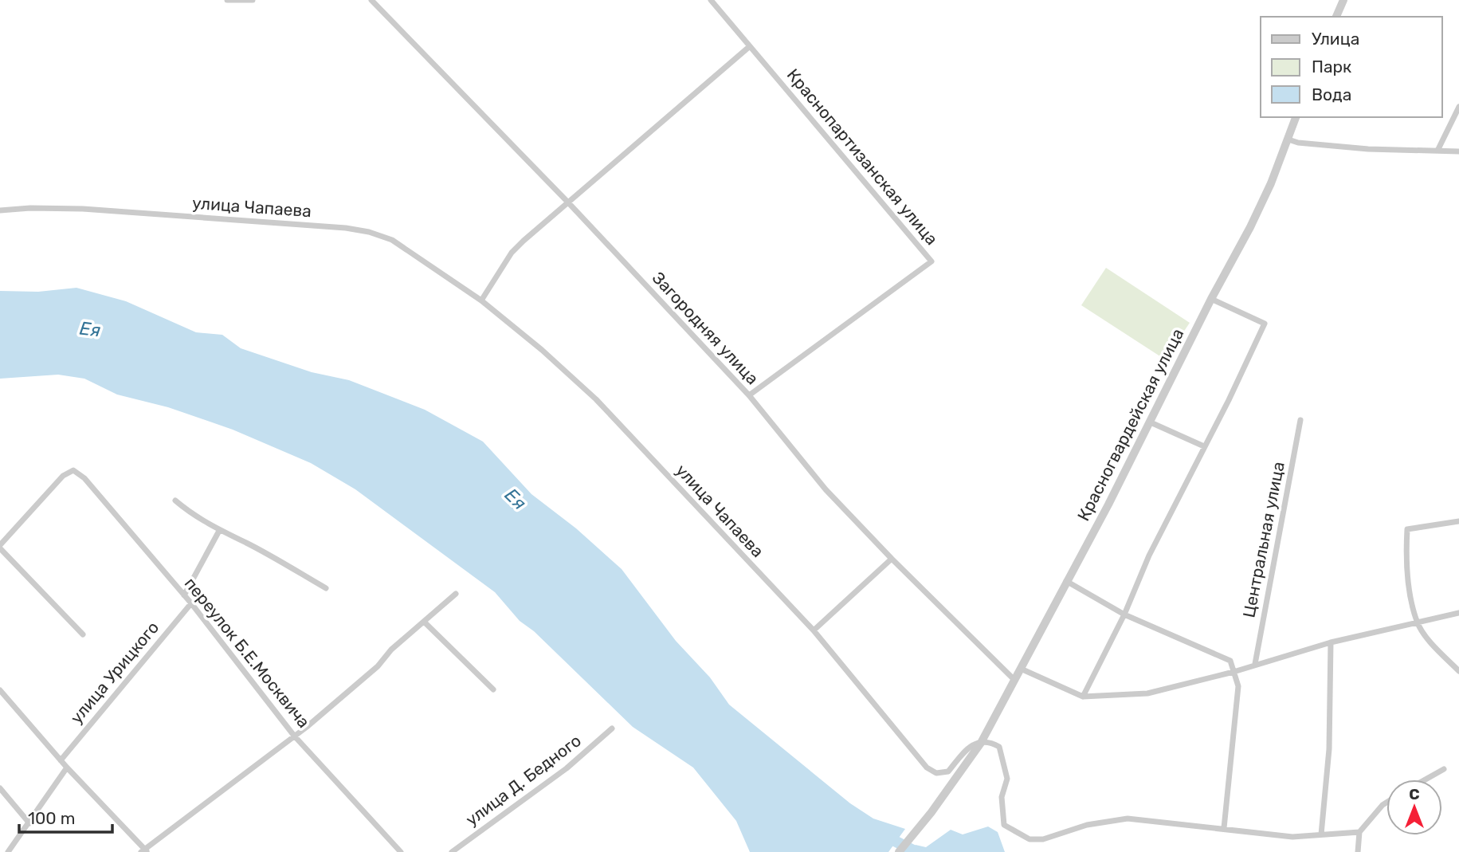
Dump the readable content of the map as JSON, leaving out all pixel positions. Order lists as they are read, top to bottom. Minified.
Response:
{"streets":{"street":["Краснопартизанская улица","улица Чапаева","Загородняя улица","Красногвардейская улица","Центральная улица","переулок Б.Е.Москвича","улица Урицкого","улица Д. Бедного"]},"crossings":[["Краснопартизанская улица","Загородняя улица"],["улица Чапаева","Красногвардейская улица"],["Загородняя улица","Красногвардейская улица"],["переулок Б.Е.Москвича","улица Урицкого"]],"water":["Ея"],"legend":["Улица","Парк","Вода"],"scale_bar":"100 m","north":"top"}
